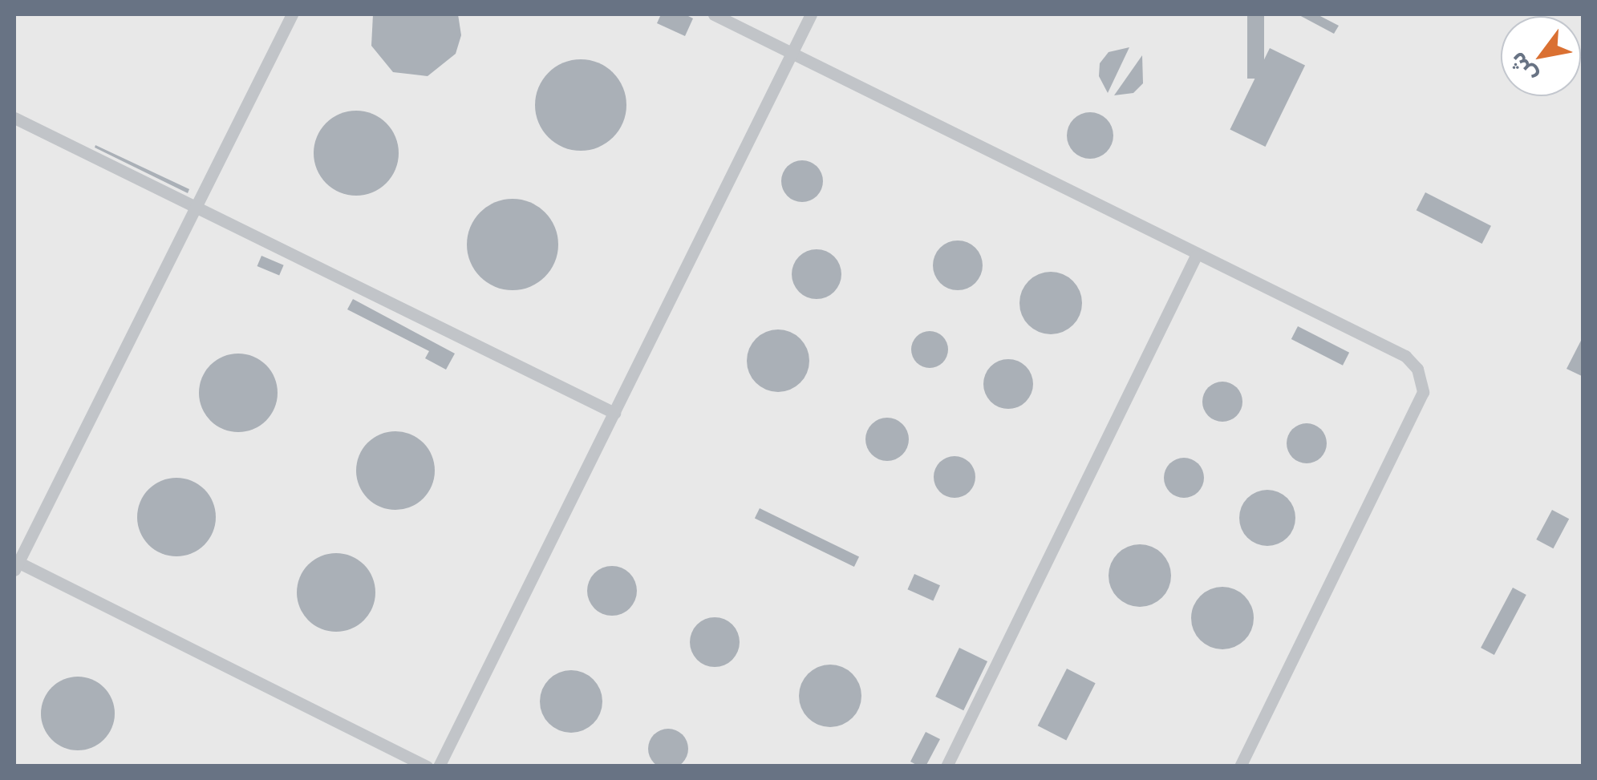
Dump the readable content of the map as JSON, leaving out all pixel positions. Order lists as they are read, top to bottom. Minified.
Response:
{"north":"bottom left"}
